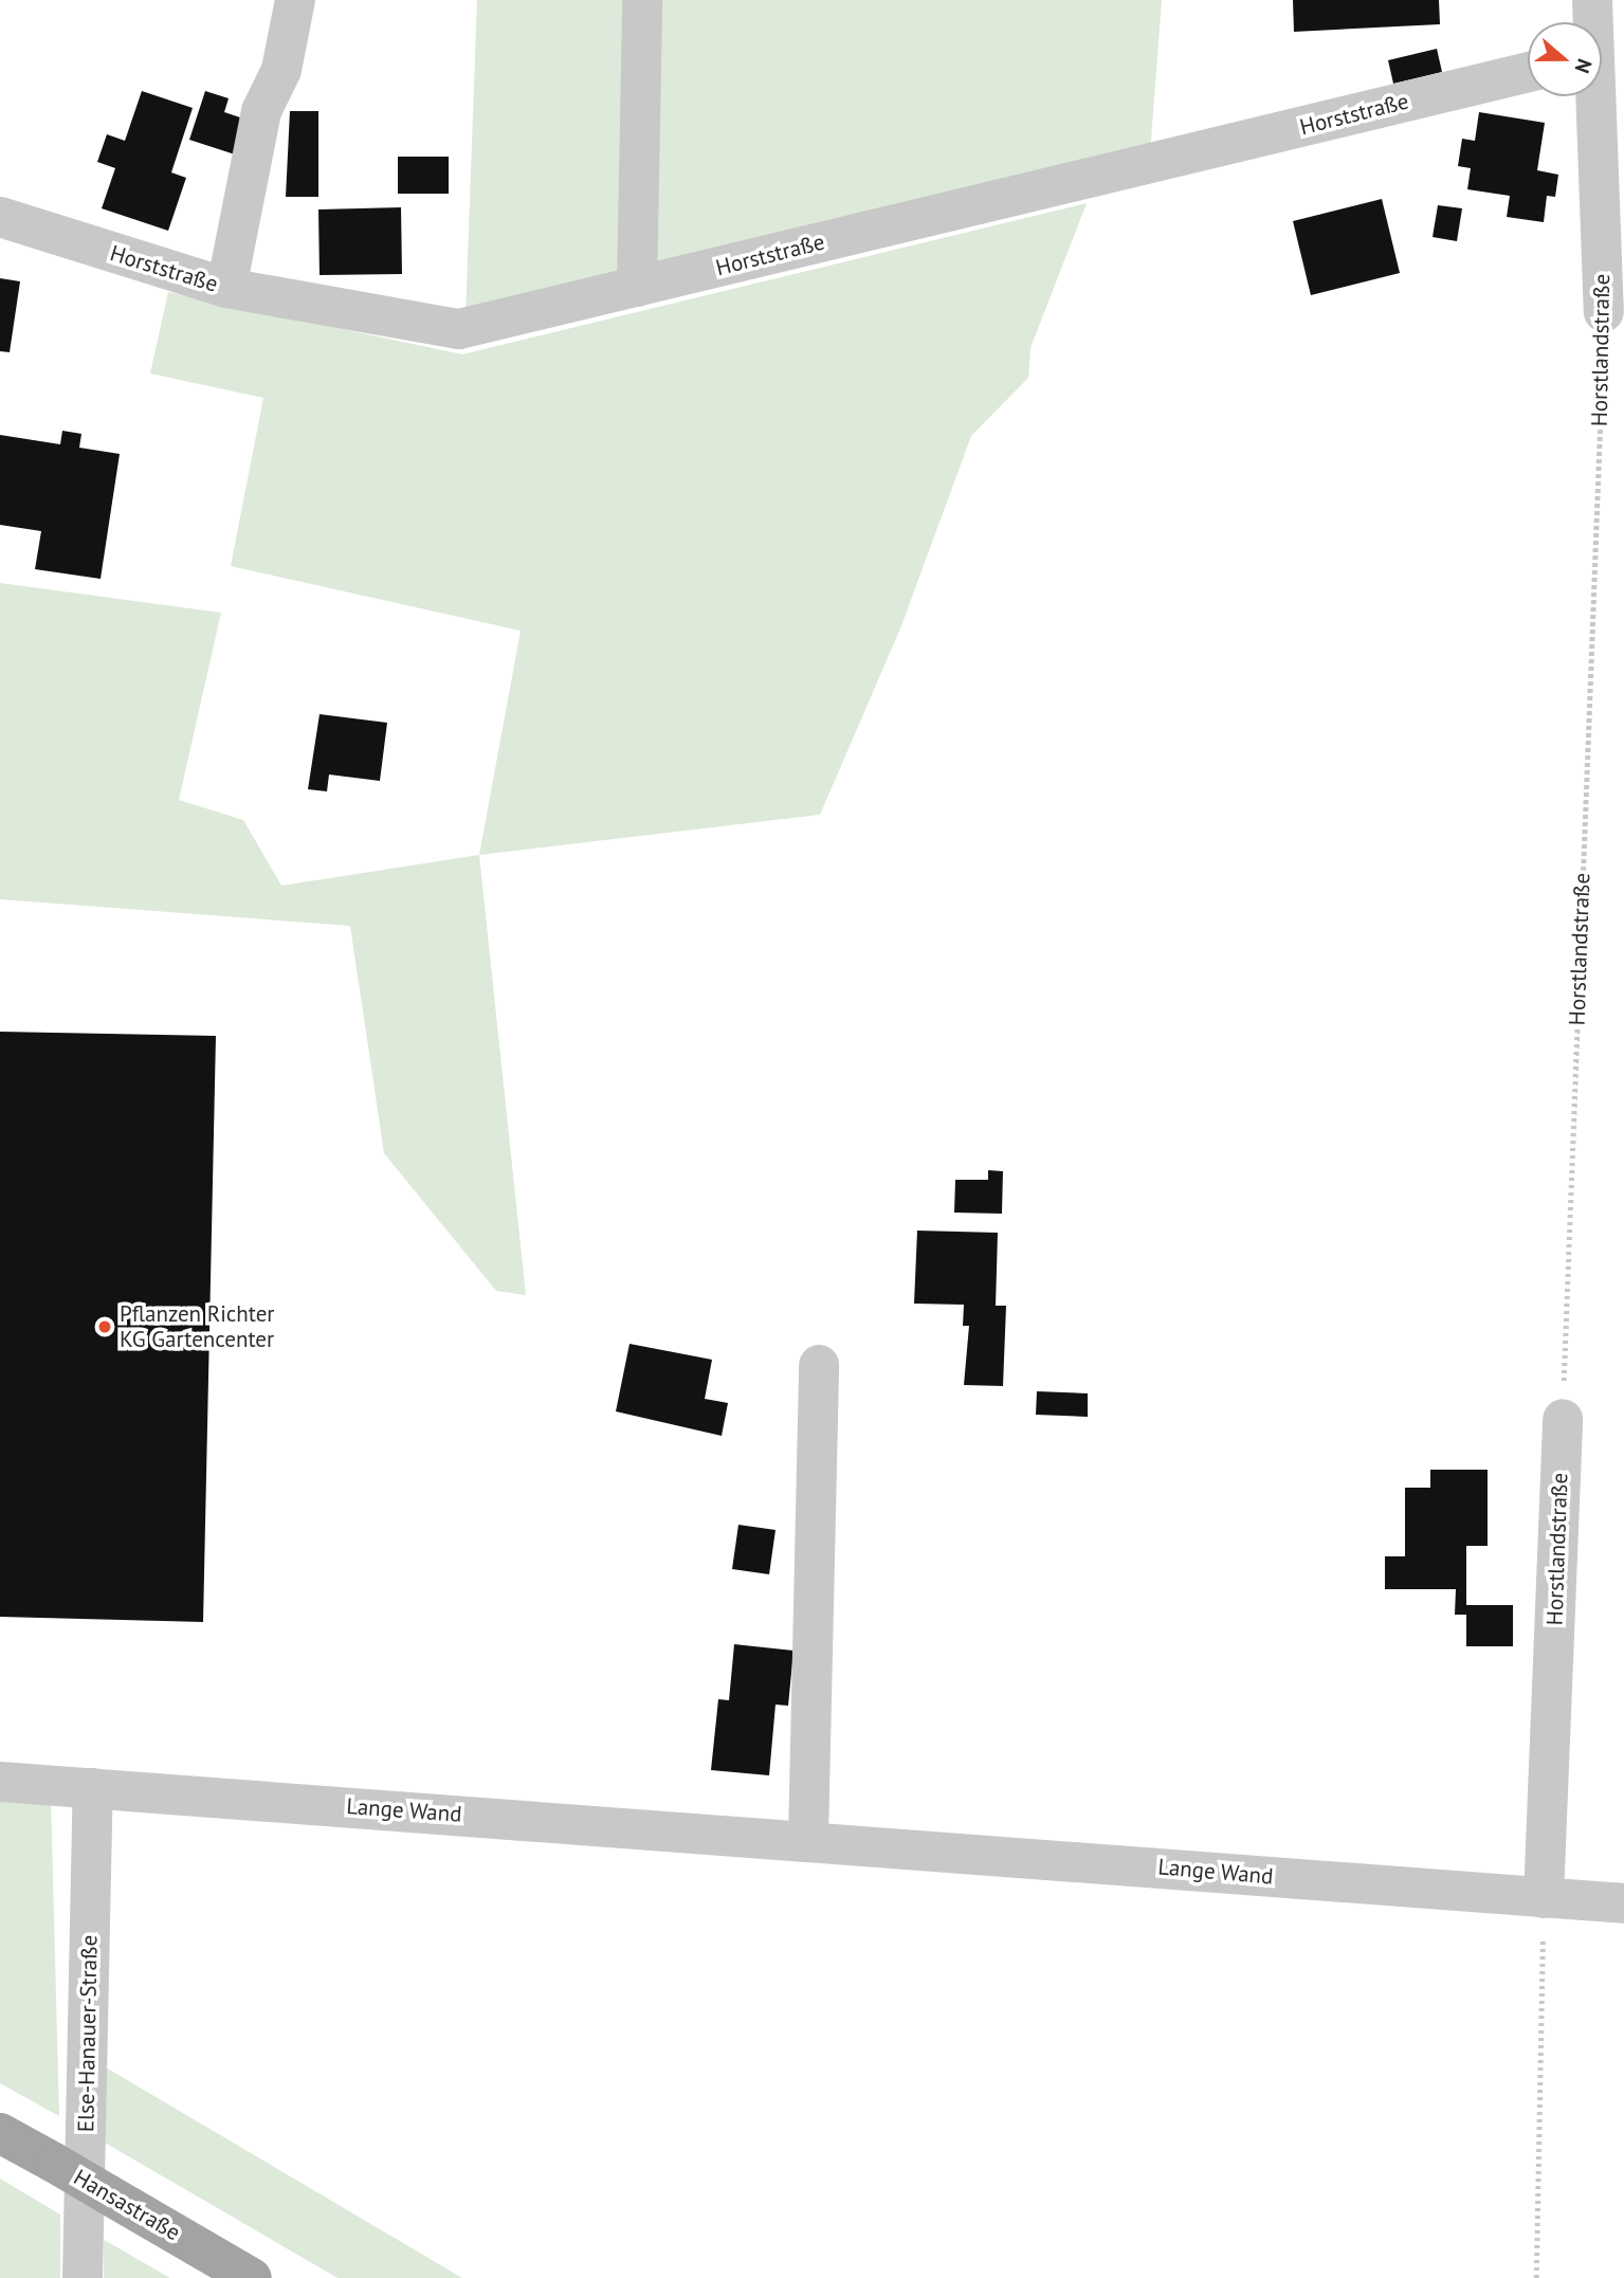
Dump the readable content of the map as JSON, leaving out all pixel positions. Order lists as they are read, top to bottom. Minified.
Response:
{"streets":{"main road":["Hansastraße"],"street":["Horststraße","Horstlandstraße","Lange Wand","Else-Hanauer-Straße"]},"crossings":[["Horstlandstraße","Lange Wand"],["Lange Wand","Else-Hanauer-Straße"]],"places":["Pflanzen Richter KG Gartencenter"],"north":"right"}
